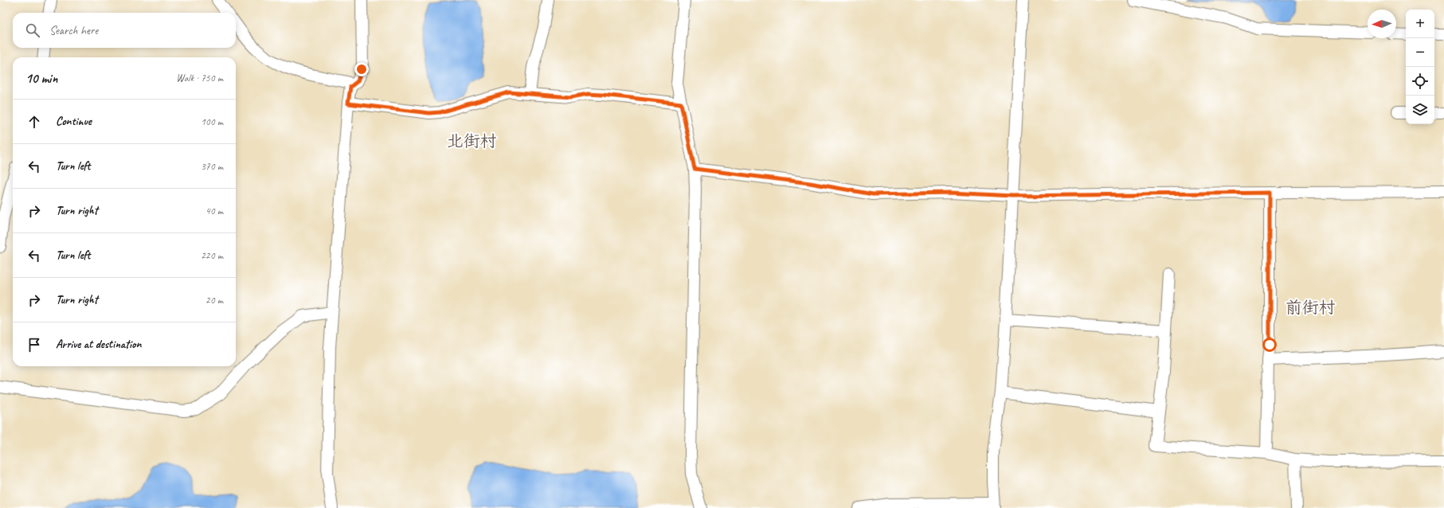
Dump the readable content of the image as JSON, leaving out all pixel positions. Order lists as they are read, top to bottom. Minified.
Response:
{"districts":["北街村","前街村"],"north":"left","page":{"map_buttons":["+","−"],"search":"Search here","heading":["10 min","Walk · 750 m"],"list":[["Continue","100 m"],["Turn left","370 m"],["Turn right","40 m"],["Turn left","220 m"],["Turn right","20 m"],"Arrive at destination"]}}
